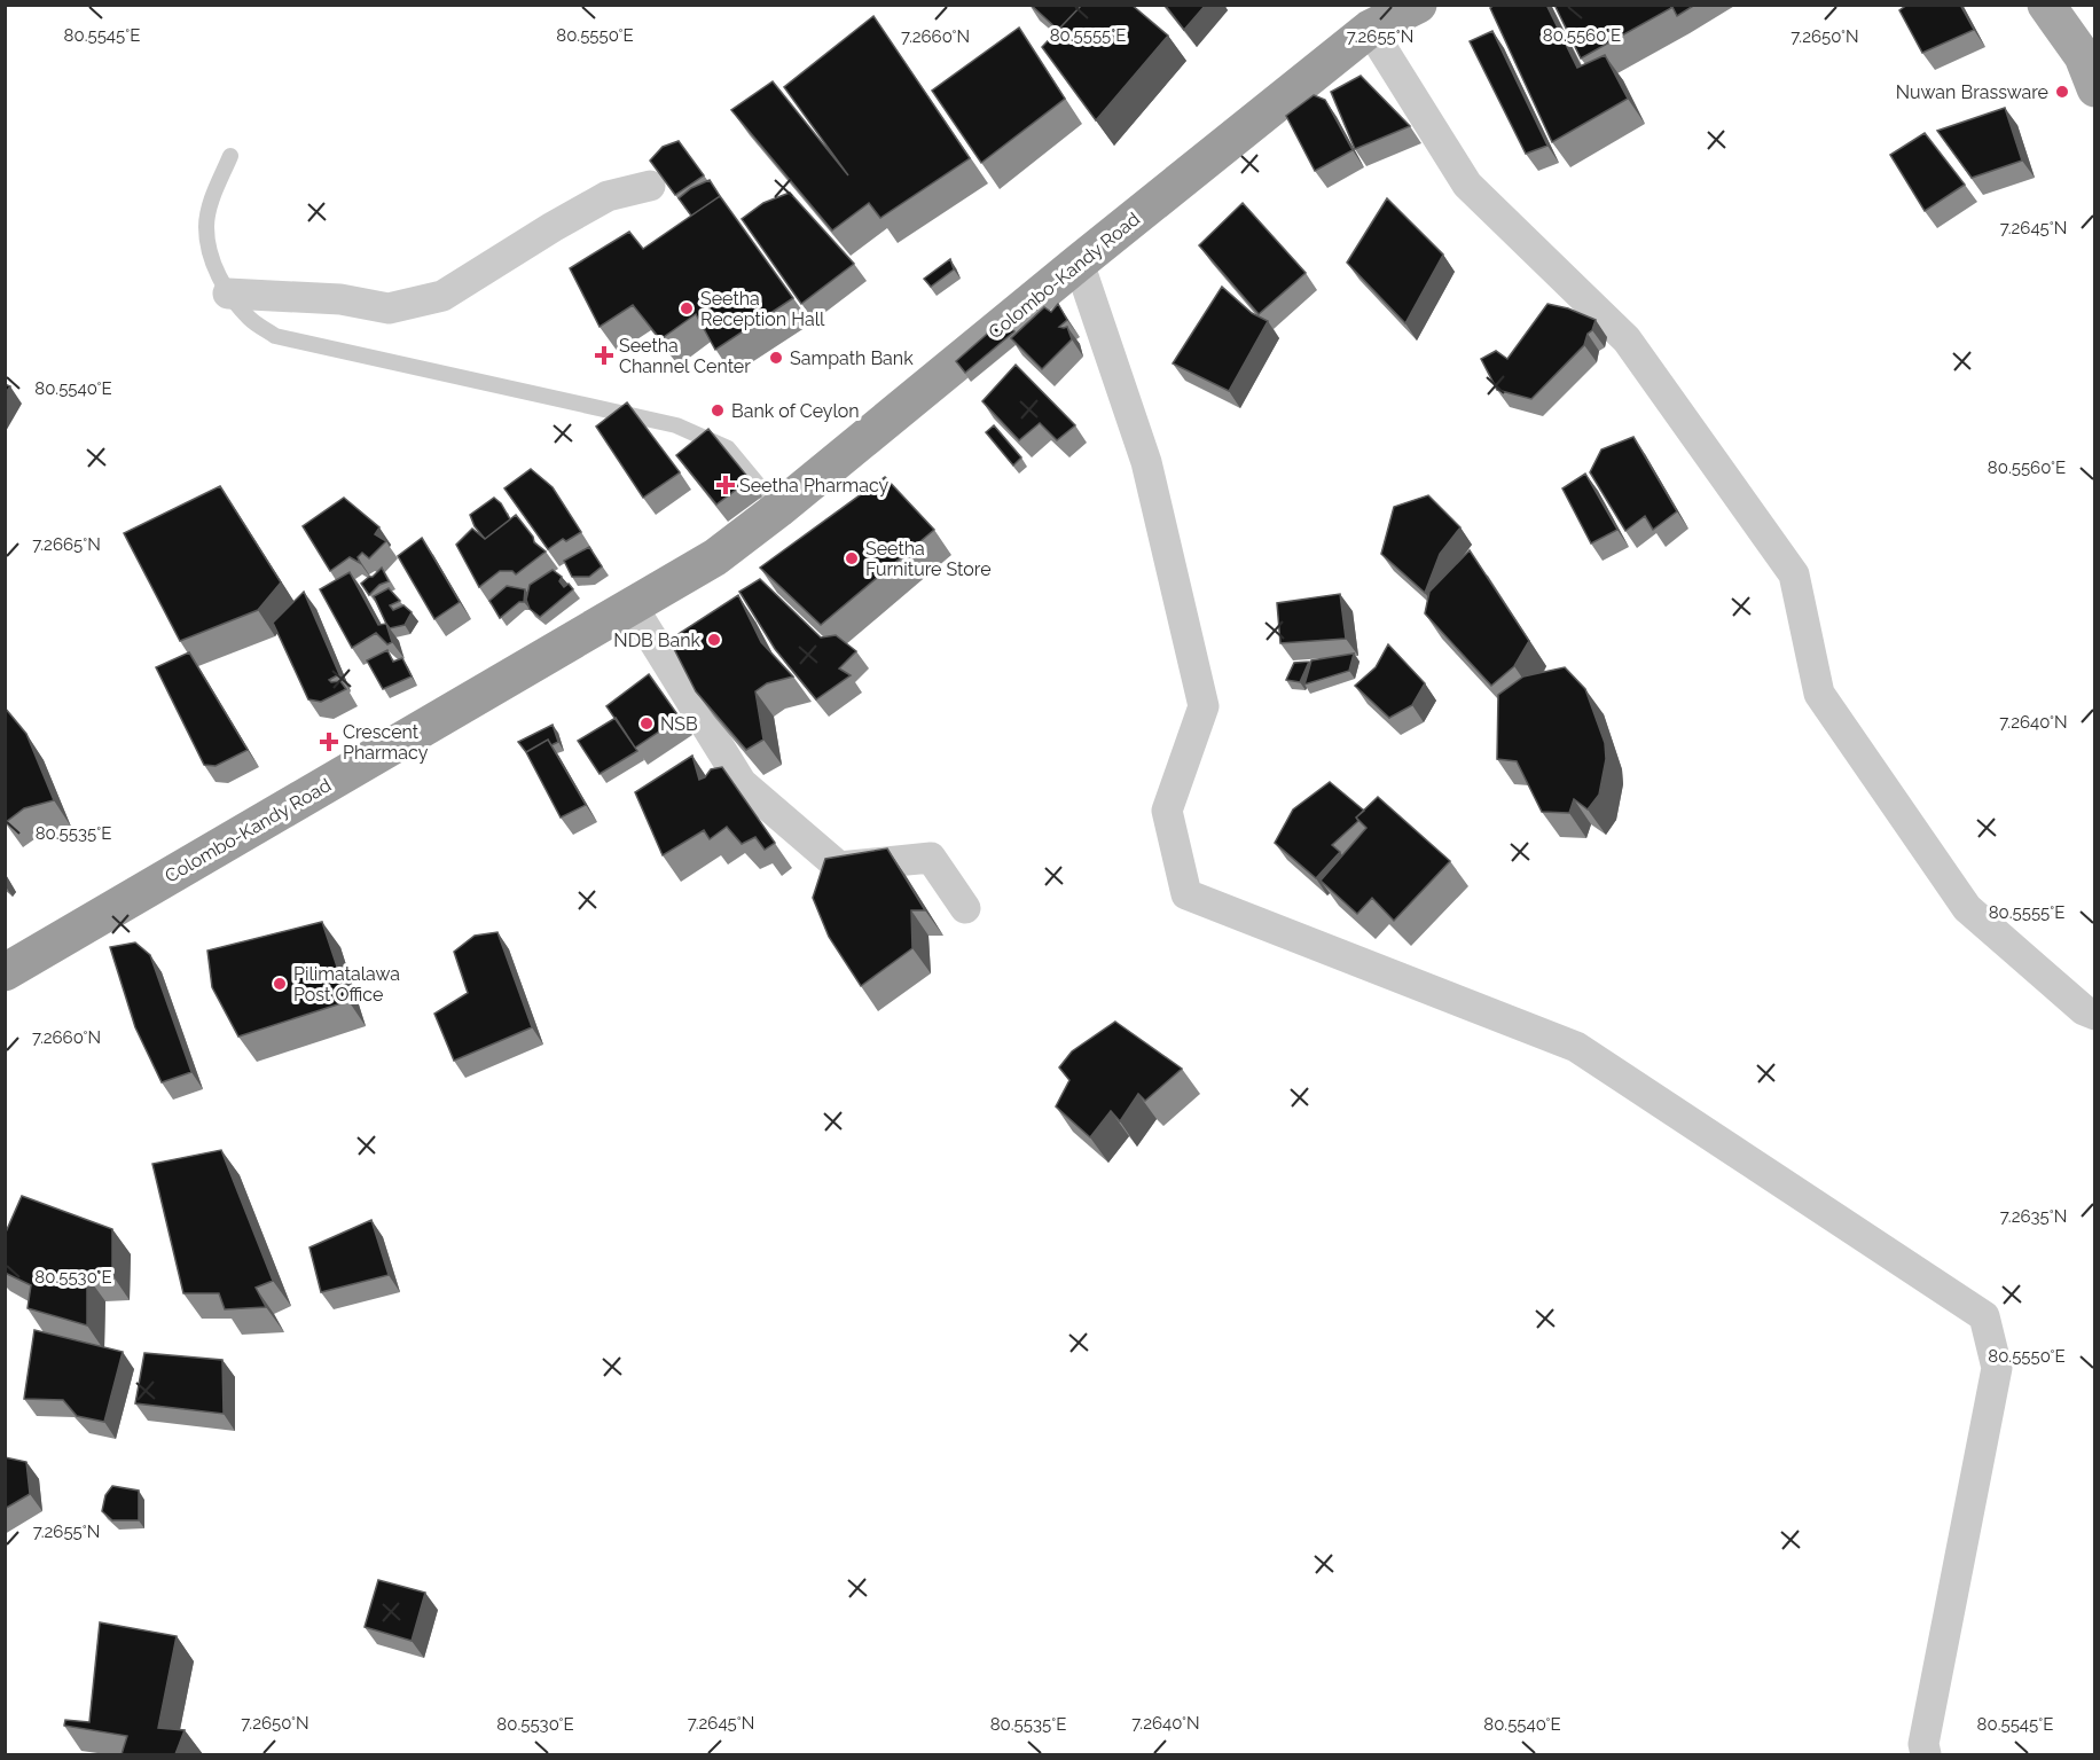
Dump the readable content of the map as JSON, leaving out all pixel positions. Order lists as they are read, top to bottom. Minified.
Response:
{"streets":{"highway":["Colombo-Kandy Road"]},"places":{"other":["Nuwan Brassware","Seetha Reception Hall","Sampath Bank","Bank of Ceylon","Seetha Furniture Store","NDB Bank","NSB","Pilimatalawa Post Office"],"health":["Seetha Channel Center","Seetha Pharmacy","Crescent Pharmacy"]},"coordinates":["80.5545°E","80.5550°E","80.5555°E","80.5560°E","7.2660°N","7.2655°N","7.2650°N","7.2645°N","80.5540°E","7.2665°N","7.2640°N","80.5535°E","7.2635°N","80.5530°E"]}
